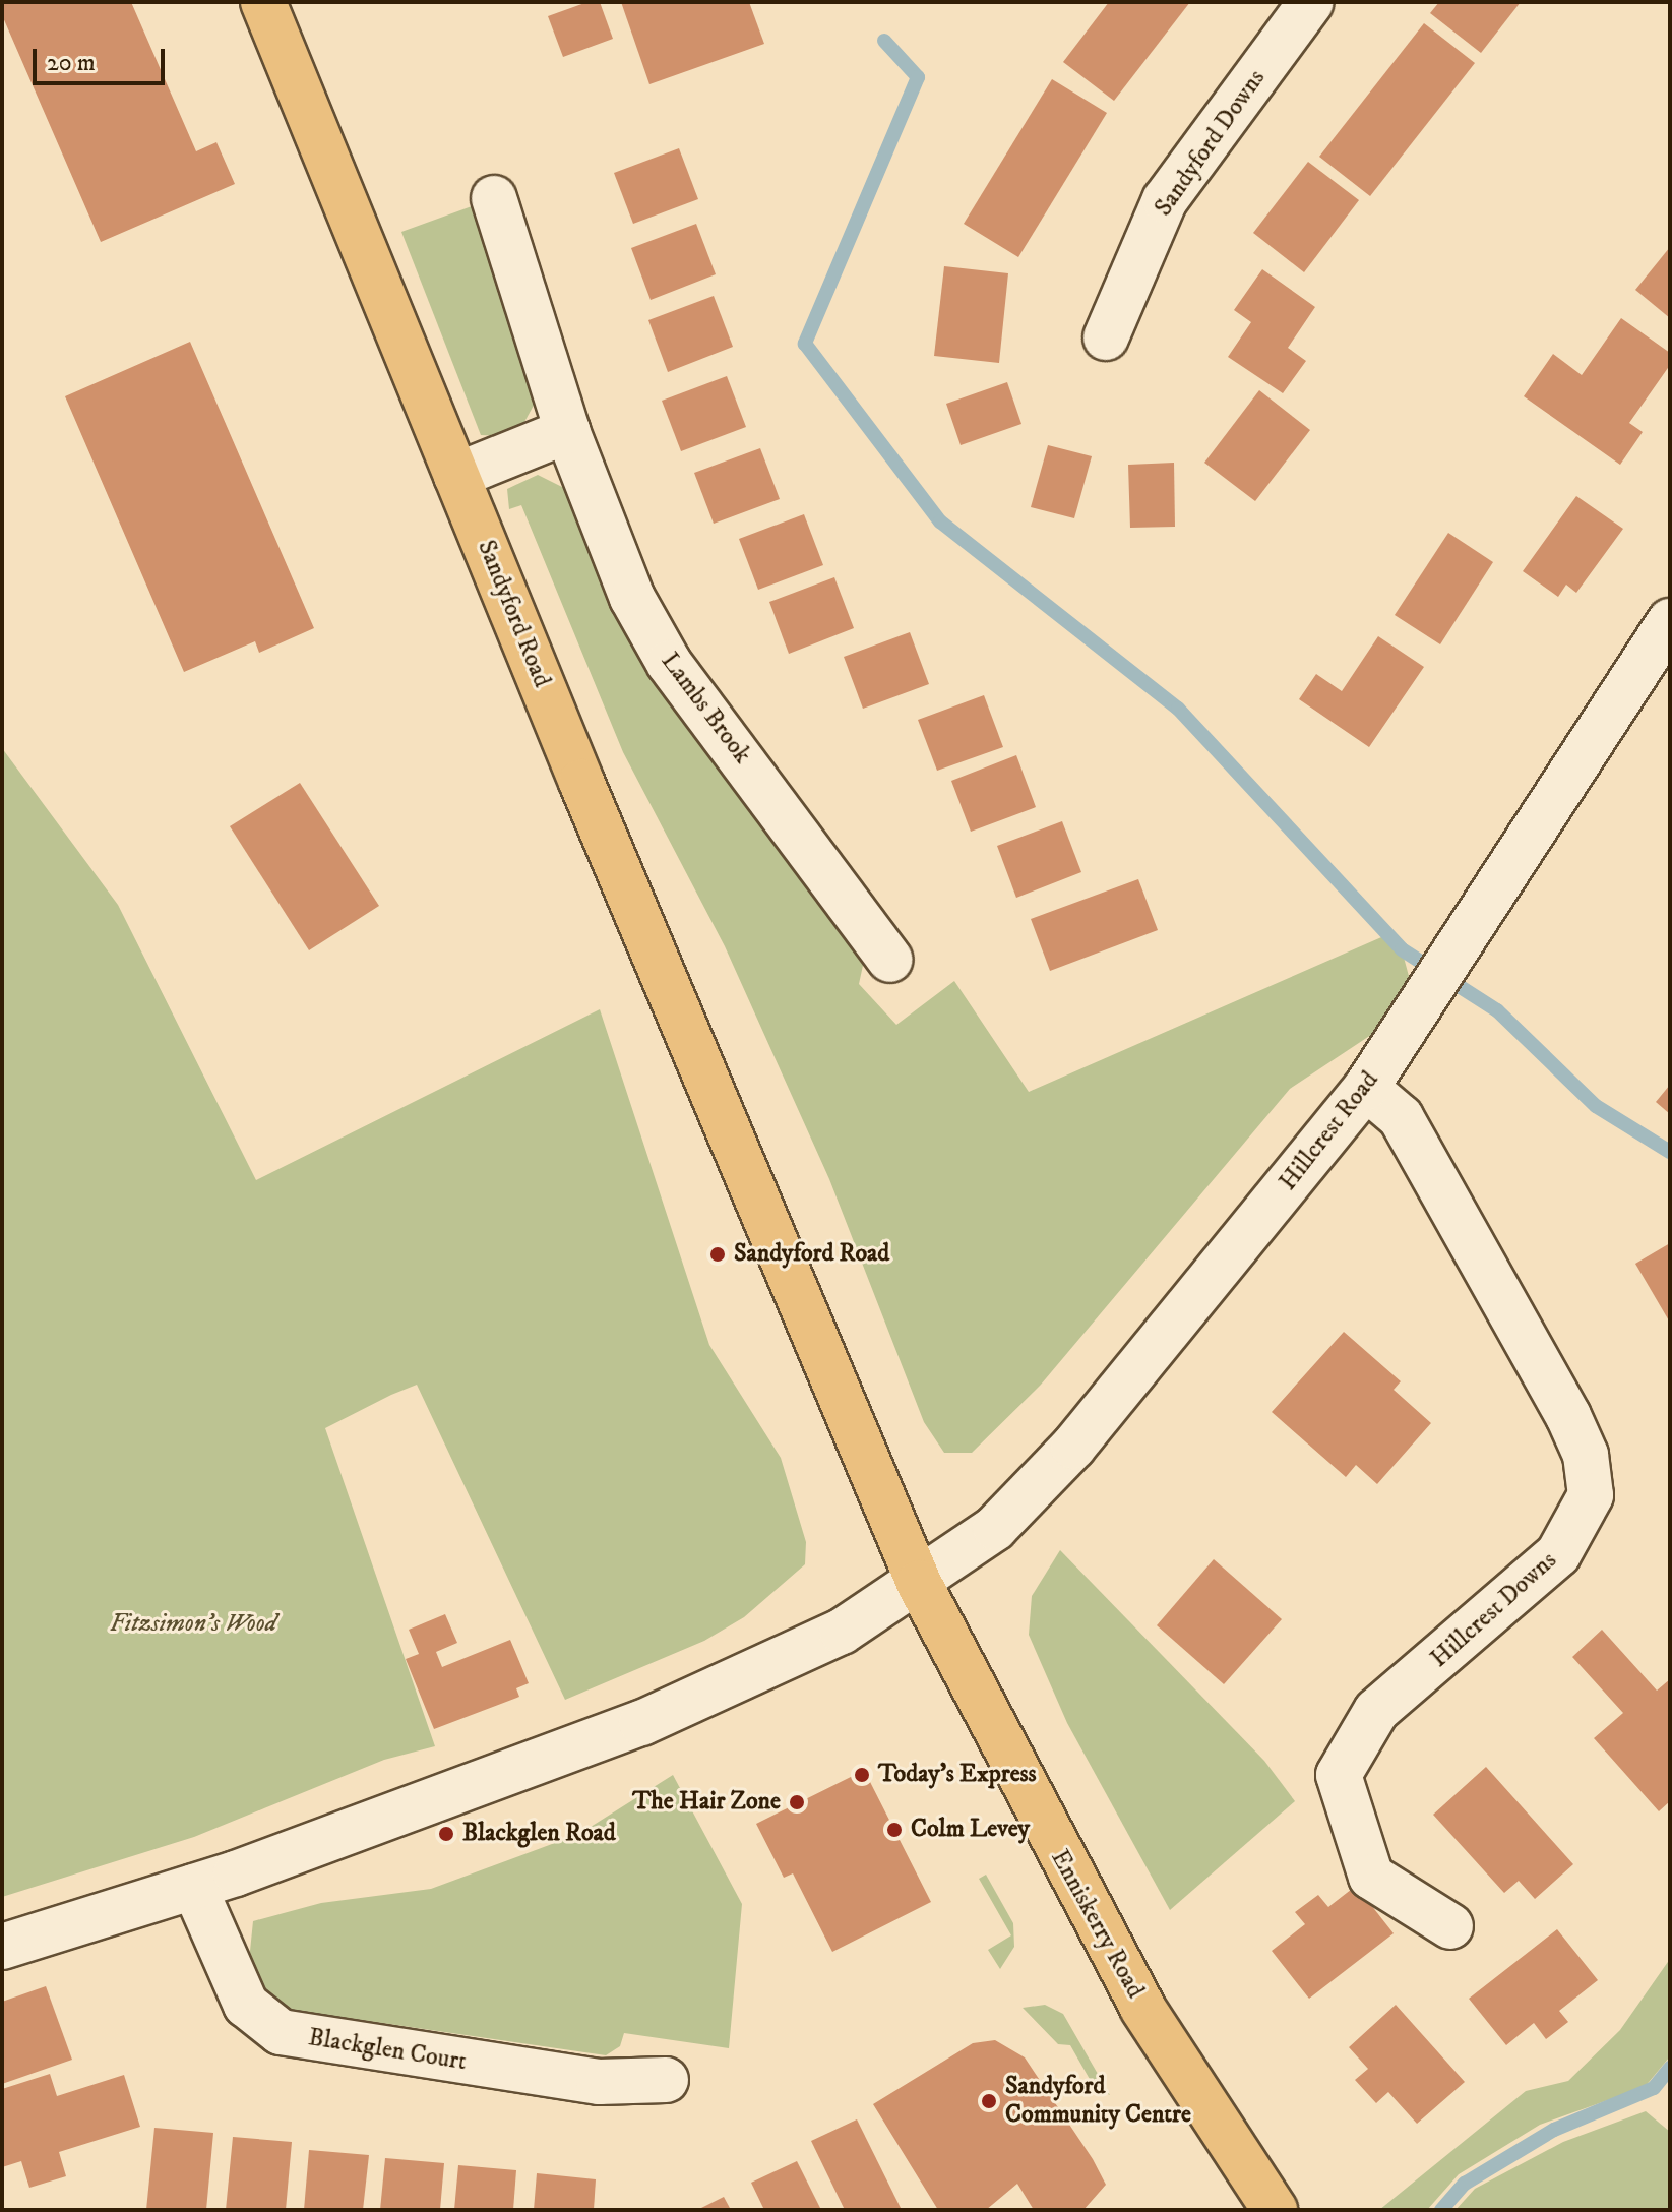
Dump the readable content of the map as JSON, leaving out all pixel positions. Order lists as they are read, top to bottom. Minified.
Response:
{"streets":{"main road":["Sandyford Road","Enniskerry Road"],"street":["Sandyford Downs","Lambs Brook","Hillcrest Road","Hillcrest Downs","Blackglen Court"]},"crossings":[["Sandyford Road","Hillcrest Road"],["Sandyford Road","Enniskerry Road"],["Hillcrest Road","Hillcrest Downs"],["Hillcrest Road","Enniskerry Road"]],"parks":["Fitzsimon's Wood"],"places":["Sandyford Road","Today's Express","The Hair Zone","Colm Levey","Blackglen Road","Sandyford Community Centre"],"scale_bar":"20 m"}
